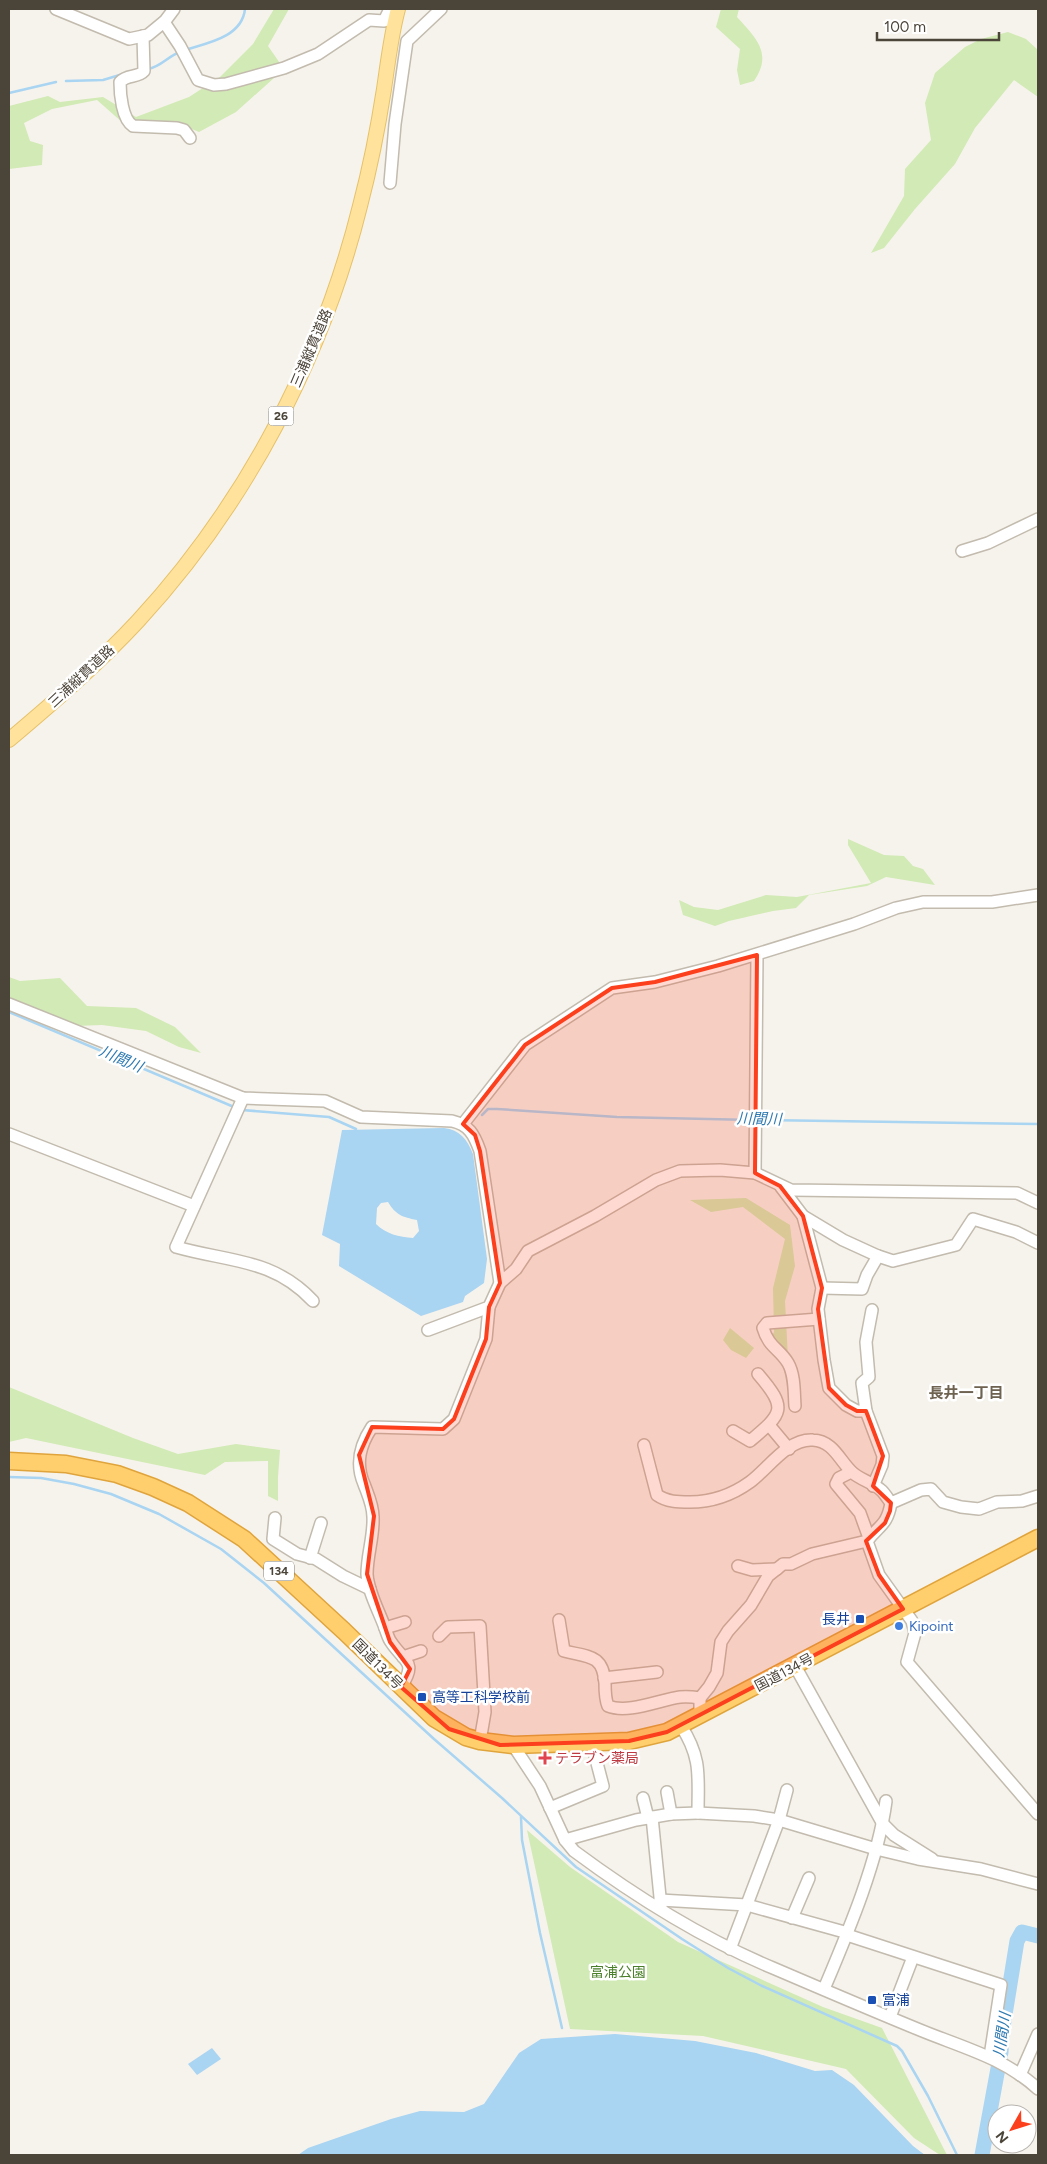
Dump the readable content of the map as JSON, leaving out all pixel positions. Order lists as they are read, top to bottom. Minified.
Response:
{"streets":{"highway":["134","国道134号"],"main road":["三浦縦貫道路","26"]},"districts":["長井一丁目"],"water":["川間川"],"parks":["富浦公園"],"places":{"transit":["長井","高等工科学校前","富浦"],"other":["Kipoint"],"health":["テラブン薬局"]},"scale_bar":"100 m","north":"bottom left"}
